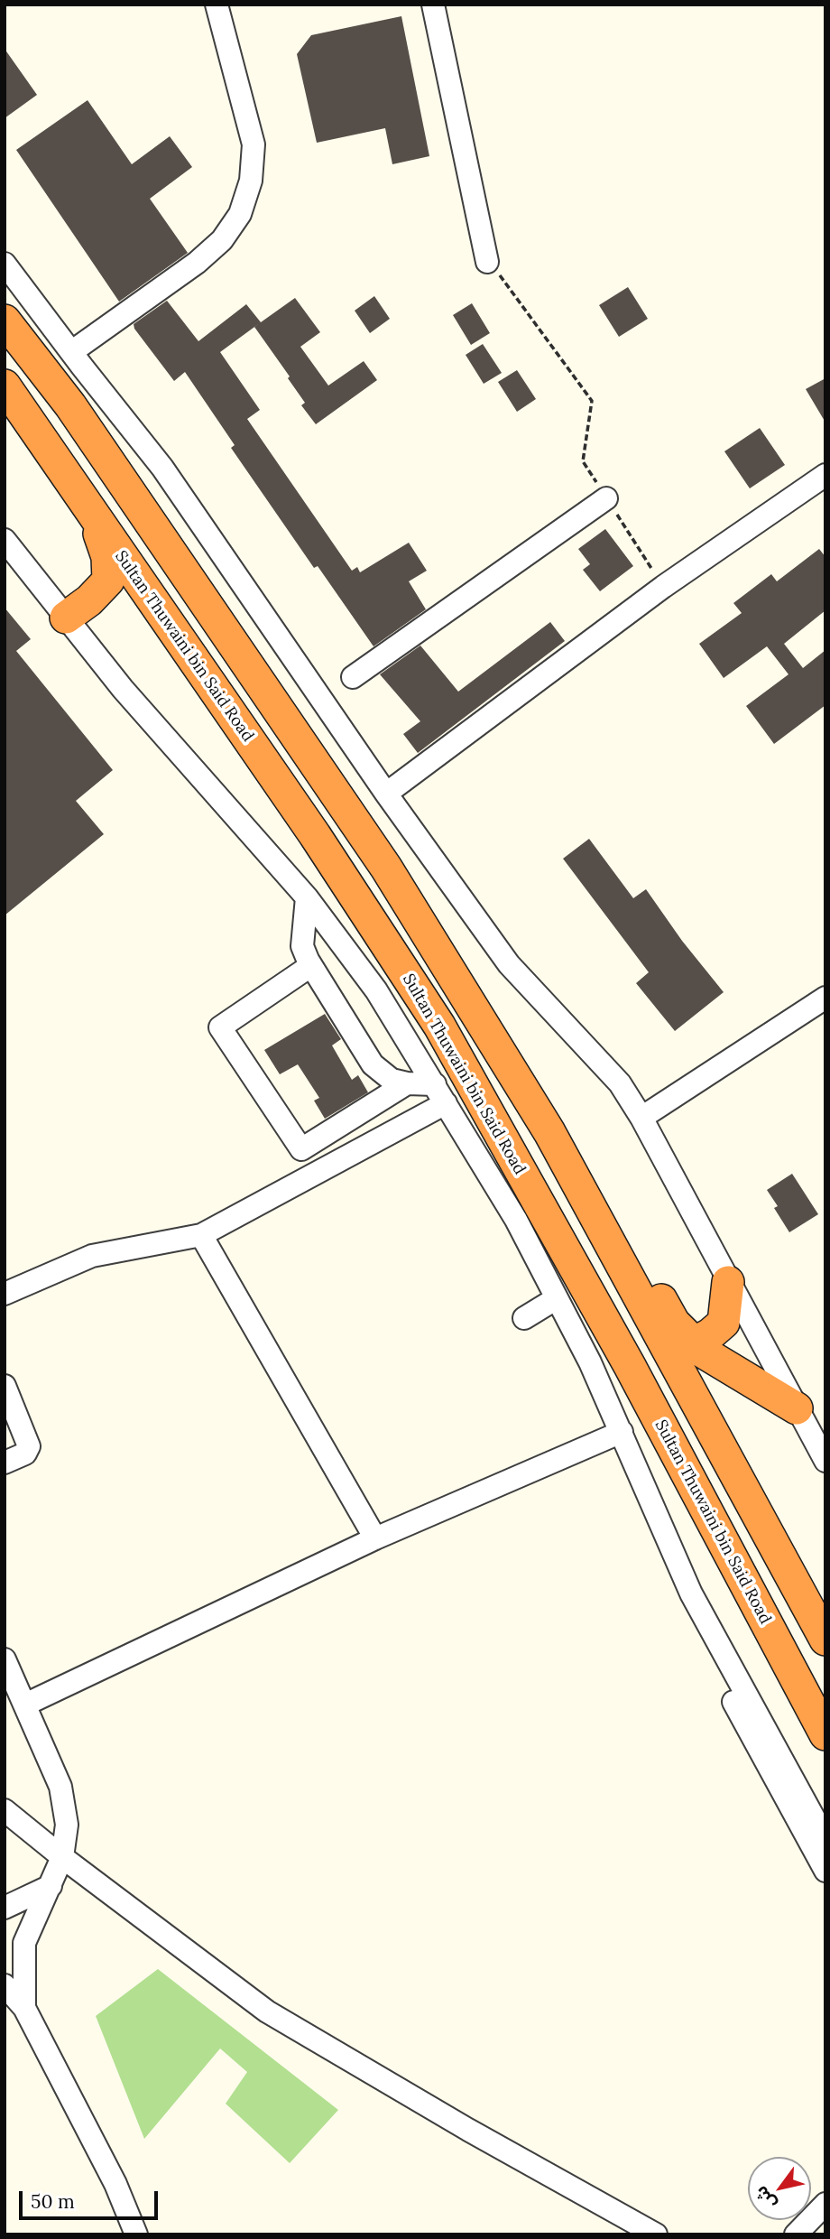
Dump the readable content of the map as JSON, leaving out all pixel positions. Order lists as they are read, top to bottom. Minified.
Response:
{"streets":{"highway":["Sultan Thuwaini bin Said Road"]},"scale_bar":"50 m","north":"bottom left"}
